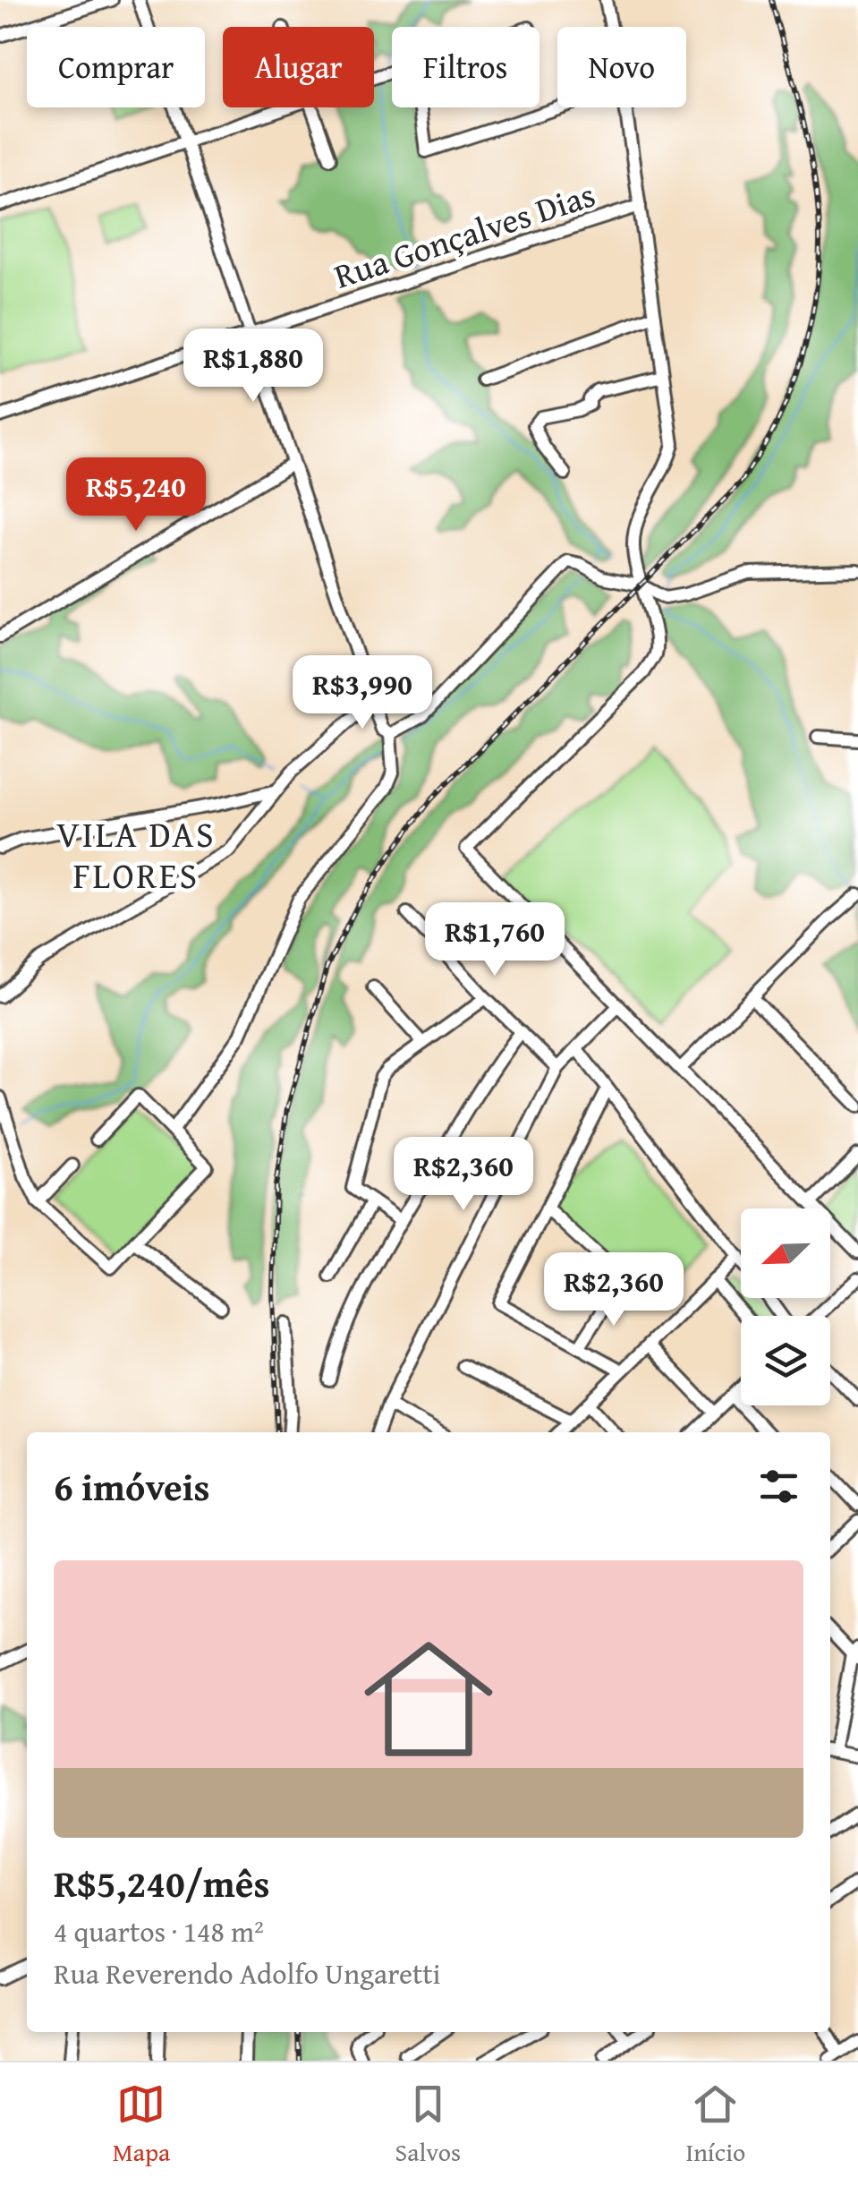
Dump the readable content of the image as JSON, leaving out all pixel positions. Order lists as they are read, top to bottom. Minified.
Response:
{"streets":{"street":["Rua Gonçalves Dias"]},"districts":["VILA DAS FLORES"],"north":"bottom left","page":{"chip":["Comprar","Alugar","Filtros","Novo"],"price":["R$1,880","R$5,240","R$3,990","R$1,760","R$2,360","R$2,360"],"heading":"6 imóveis","list":[{"name":"R$5,240/mês","note":"4 quartos · 148 m² · Rua Reverendo Adolfo Ungaretti"}],"tabs":["Mapa","Salvos","Início"]}}
